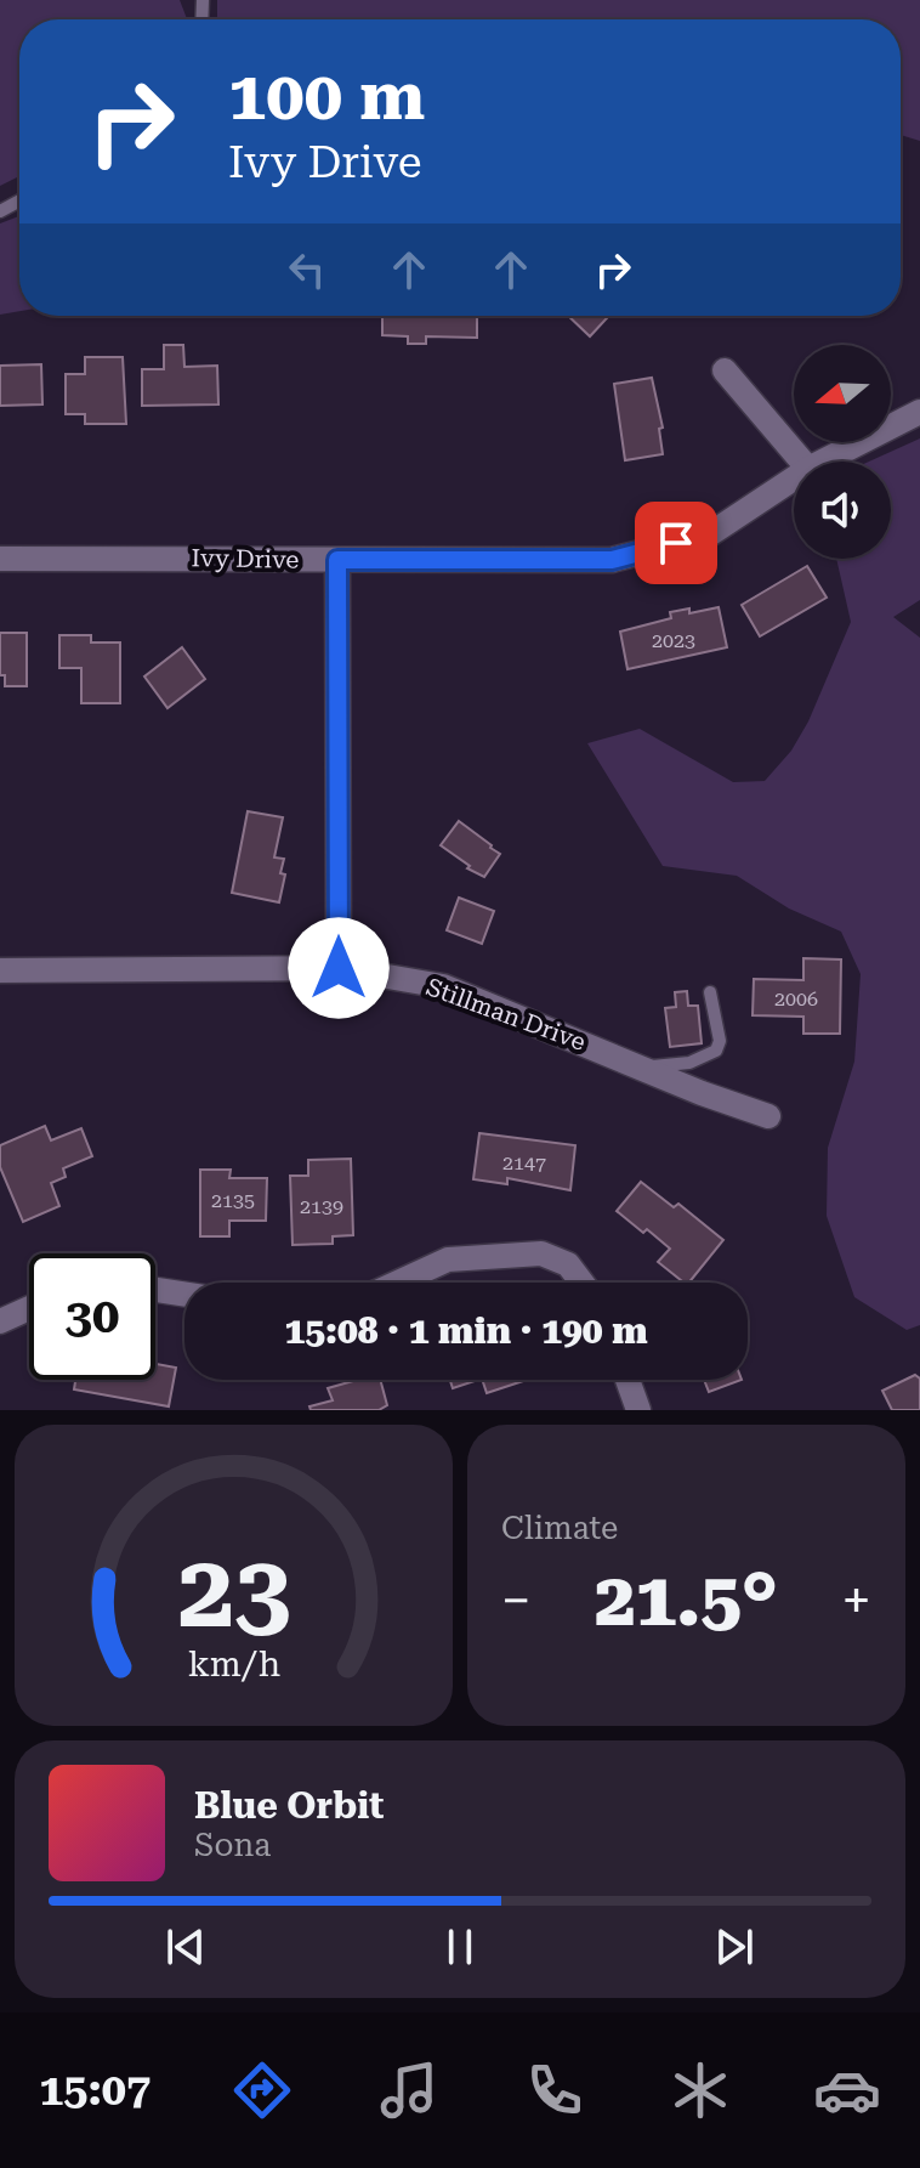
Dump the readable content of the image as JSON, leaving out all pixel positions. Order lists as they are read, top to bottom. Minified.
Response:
{"streets":{"street":["Ivy Drive","Stillman Drive"]},"house_numbers":["2023","2006","2147","2135","2139"],"north":"left","page":{"turn":["100 m","Ivy Drive"],"limit":"30","trip":"15:08 · 1 min · 190 m","tile":"Climate","heat":["−","21.5°","+"],"song":["Blue Orbit","Sona"],"tabs":"15:07","gauge":["23","km/h"]}}
